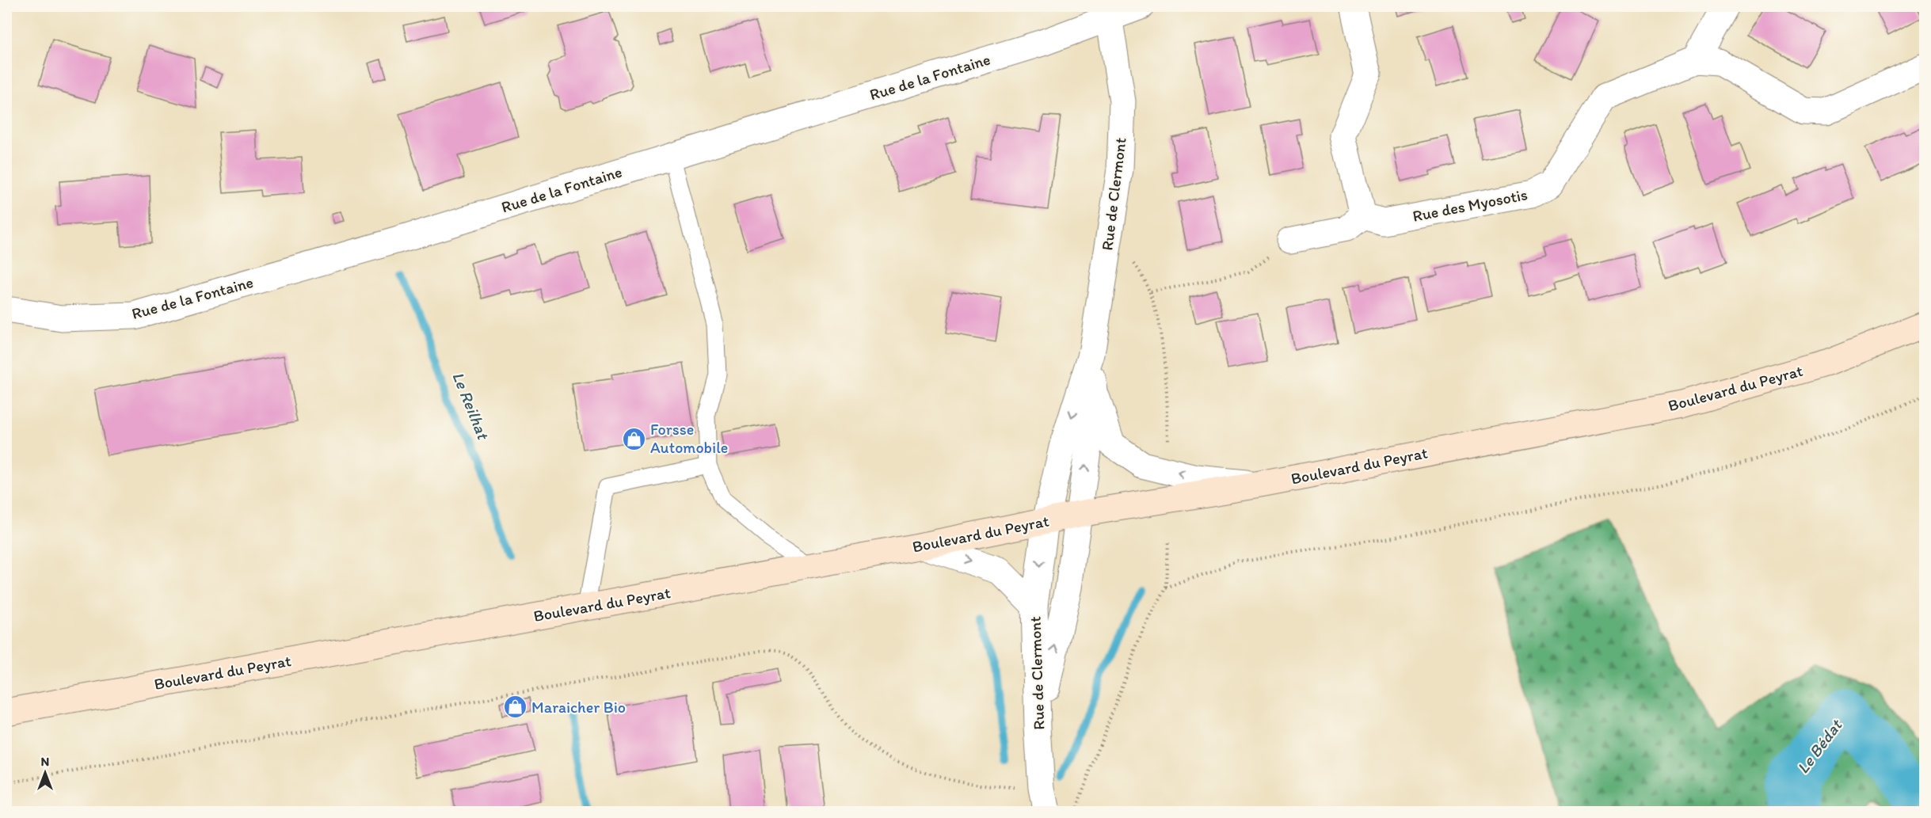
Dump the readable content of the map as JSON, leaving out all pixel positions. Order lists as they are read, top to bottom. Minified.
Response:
{"streets":{"main road":["Boulevard du Peyrat"],"street":["Rue de la Fontaine","Rue de Clermont","Rue des Myosotis"]},"crossings":[["Rue de la Fontaine","Rue de Clermont"],["Rue de Clermont","Boulevard du Peyrat"]],"water":["Le Reilhat","Le Bédat"],"places":{"shop":["Forsse Automobile","Maraicher Bio"]},"north":"top"}
